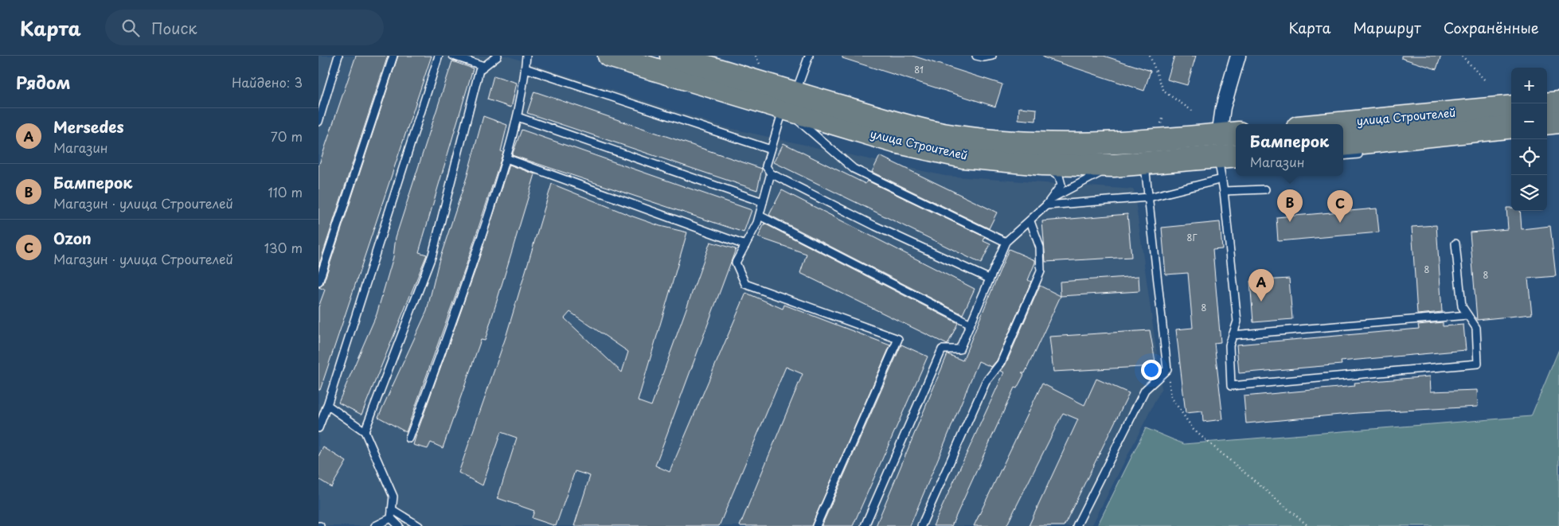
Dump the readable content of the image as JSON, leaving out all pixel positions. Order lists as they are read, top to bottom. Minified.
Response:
{"streets":{"main road":["улица Строителей"]},"house_numbers":["81","8Г","8","8","8"],"page":{"header":"Карта","search":"Поиск","nav":["Карта","Маршрут","Сохранённые"],"heading":["Рядом","Найдено: 3"],"map_buttons":["+","−"],"list":[{"mark":"A","name":"Mersedes","note":"Магазин","value":"70 m"},{"mark":"B","name":"Бамперок","note":"Магазин · улица Строителей","value":"110 m"},{"mark":"C","name":"Ozon","note":"Магазин · улица Строителей","value":"130 m"}],"popup":["Бамперок","Магазин"],"pins":["B","C","A"]}}
